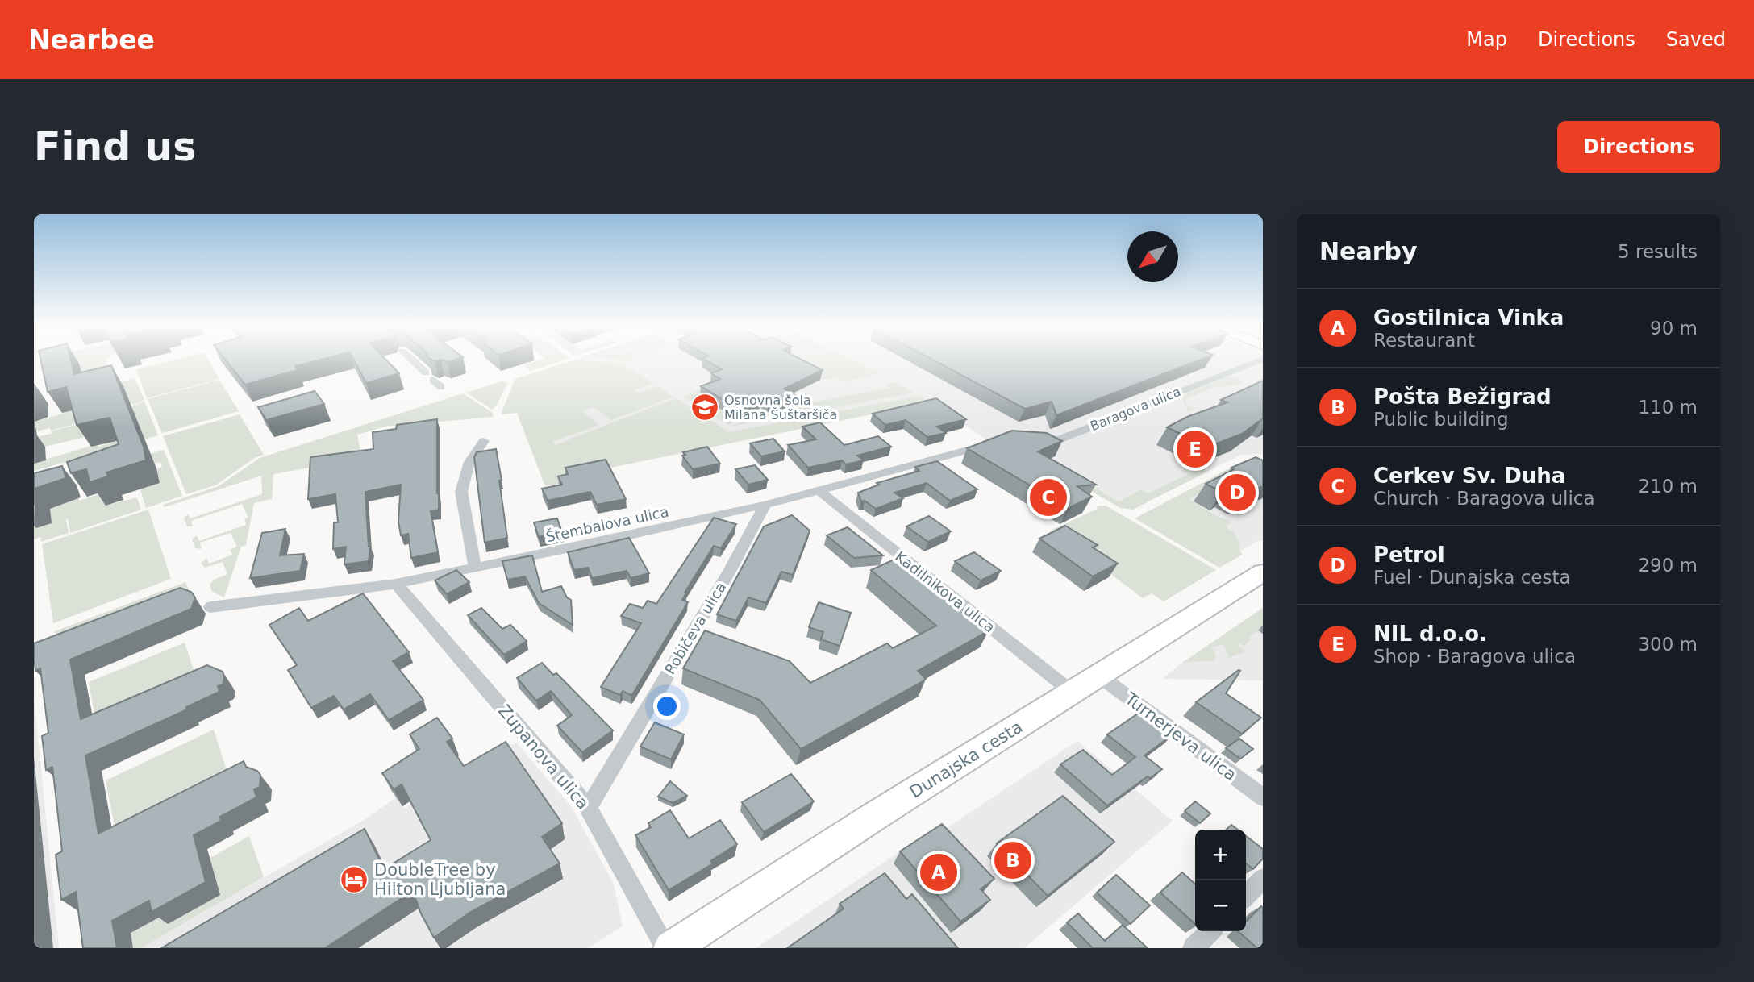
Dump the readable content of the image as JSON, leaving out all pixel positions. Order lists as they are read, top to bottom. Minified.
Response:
{"streets":{"main road":["Dunajska cesta"],"street":["Baragova ulica","Štembalova ulica","Kadilnikova ulica","Robičeva ulica","Turnerjeva ulica","Zupanova ulica"]},"crossings":[["Štembalova ulica","Kadilnikova ulica"],["Štembalova ulica","Robičeva ulica"],["Štembalova ulica","Zupanova ulica"],["Kadilnikova ulica","Dunajska cesta"],["Robičeva ulica","Zupanova ulica"],["Turnerjeva ulica","Dunajska cesta"]],"places":{"school or university":["Osnovna šola Milana Šuštaršiča"],"hotel":["DoubleTree by Hilton Ljubljana"]},"north":"bottom left","page":{"header":"Nearbee","nav":["Map","Directions","Saved"],"buttons":"Directions","title":"Find us","heading":["Nearby","5 results"],"list":[{"mark":"A","name":"Gostilnica Vinka","note":"Restaurant","value":"90 m"},{"mark":"B","name":"Pošta Bežigrad","note":"Public building","value":"110 m"},{"mark":"C","name":"Cerkev Sv. Duha","note":"Church · Baragova ulica","value":"210 m"},{"mark":"D","name":"Petrol","note":"Fuel · Dunajska cesta","value":"290 m"},{"mark":"E","name":"NIL d.o.o.","note":"Shop · Baragova ulica","value":"300 m"}],"pins":["E","D","C","B","A"],"map_buttons":["+","−"]}}
